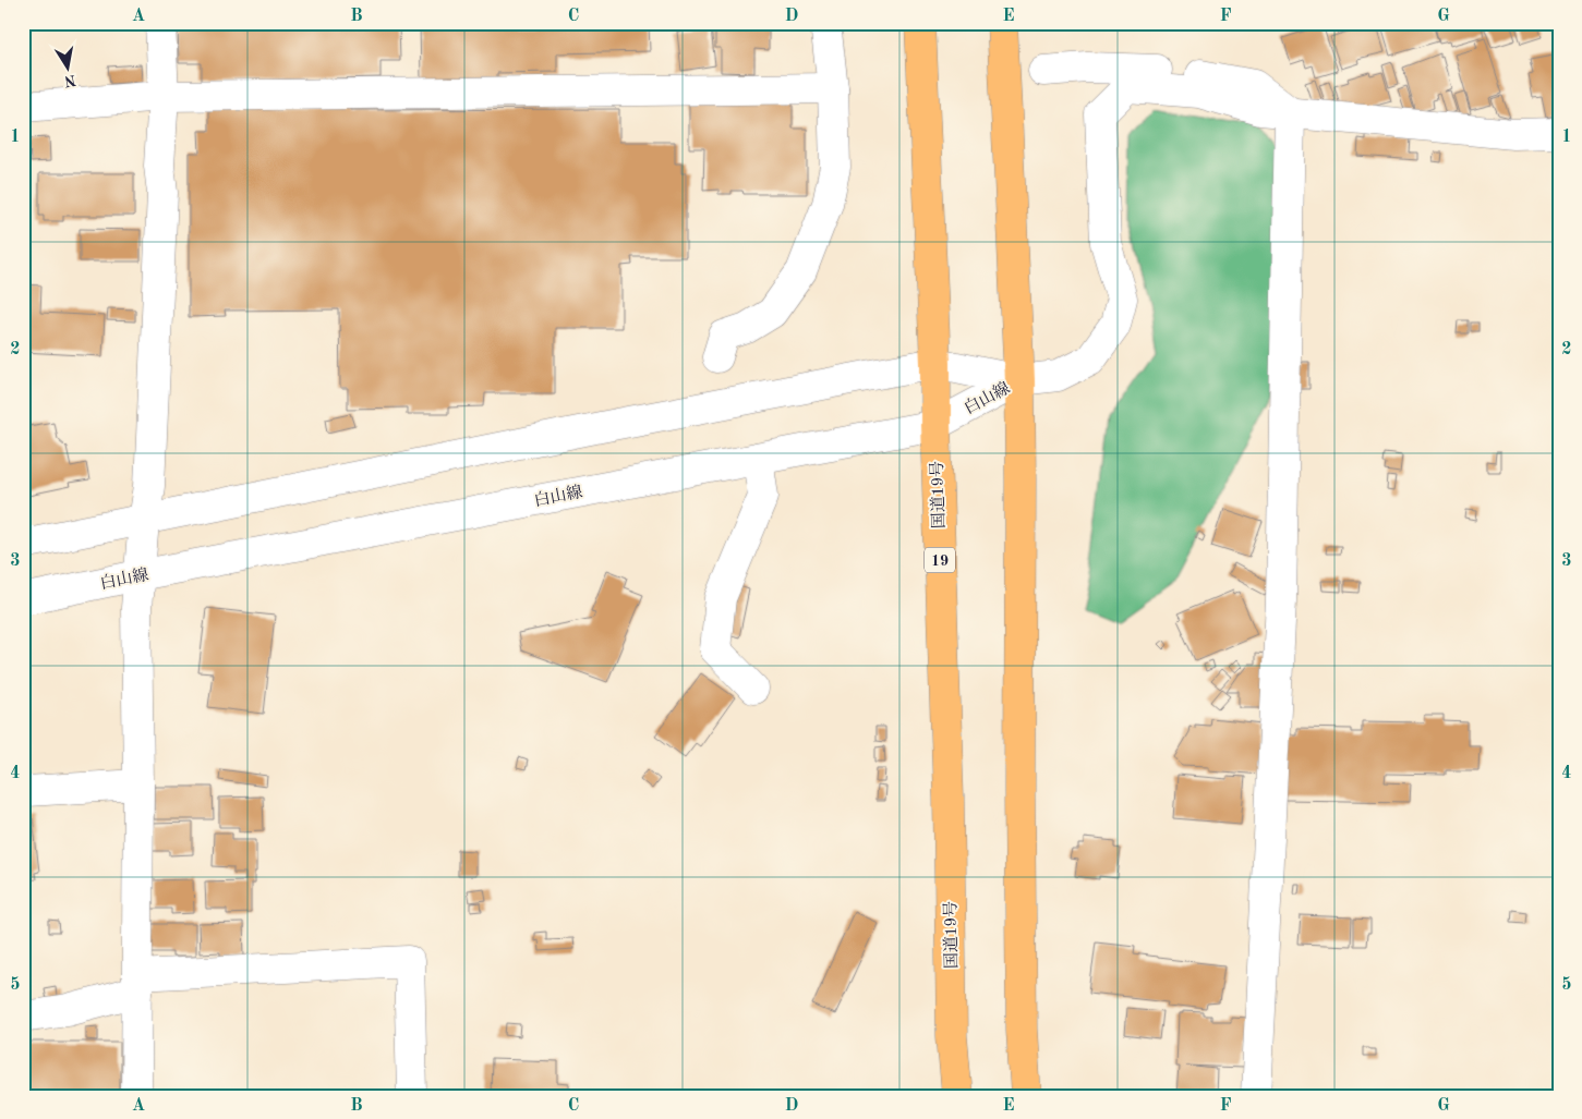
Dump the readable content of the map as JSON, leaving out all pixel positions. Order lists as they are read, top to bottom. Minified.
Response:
{"streets":{"highway":["国道19号","19"],"street":["白山線"]},"crossings":[["白山線","国道19号"]],"north":"bottom","grid":{"columns":["A","B","C","D","E","F","G"],"rows":["1","2","3","4","5"]}}
